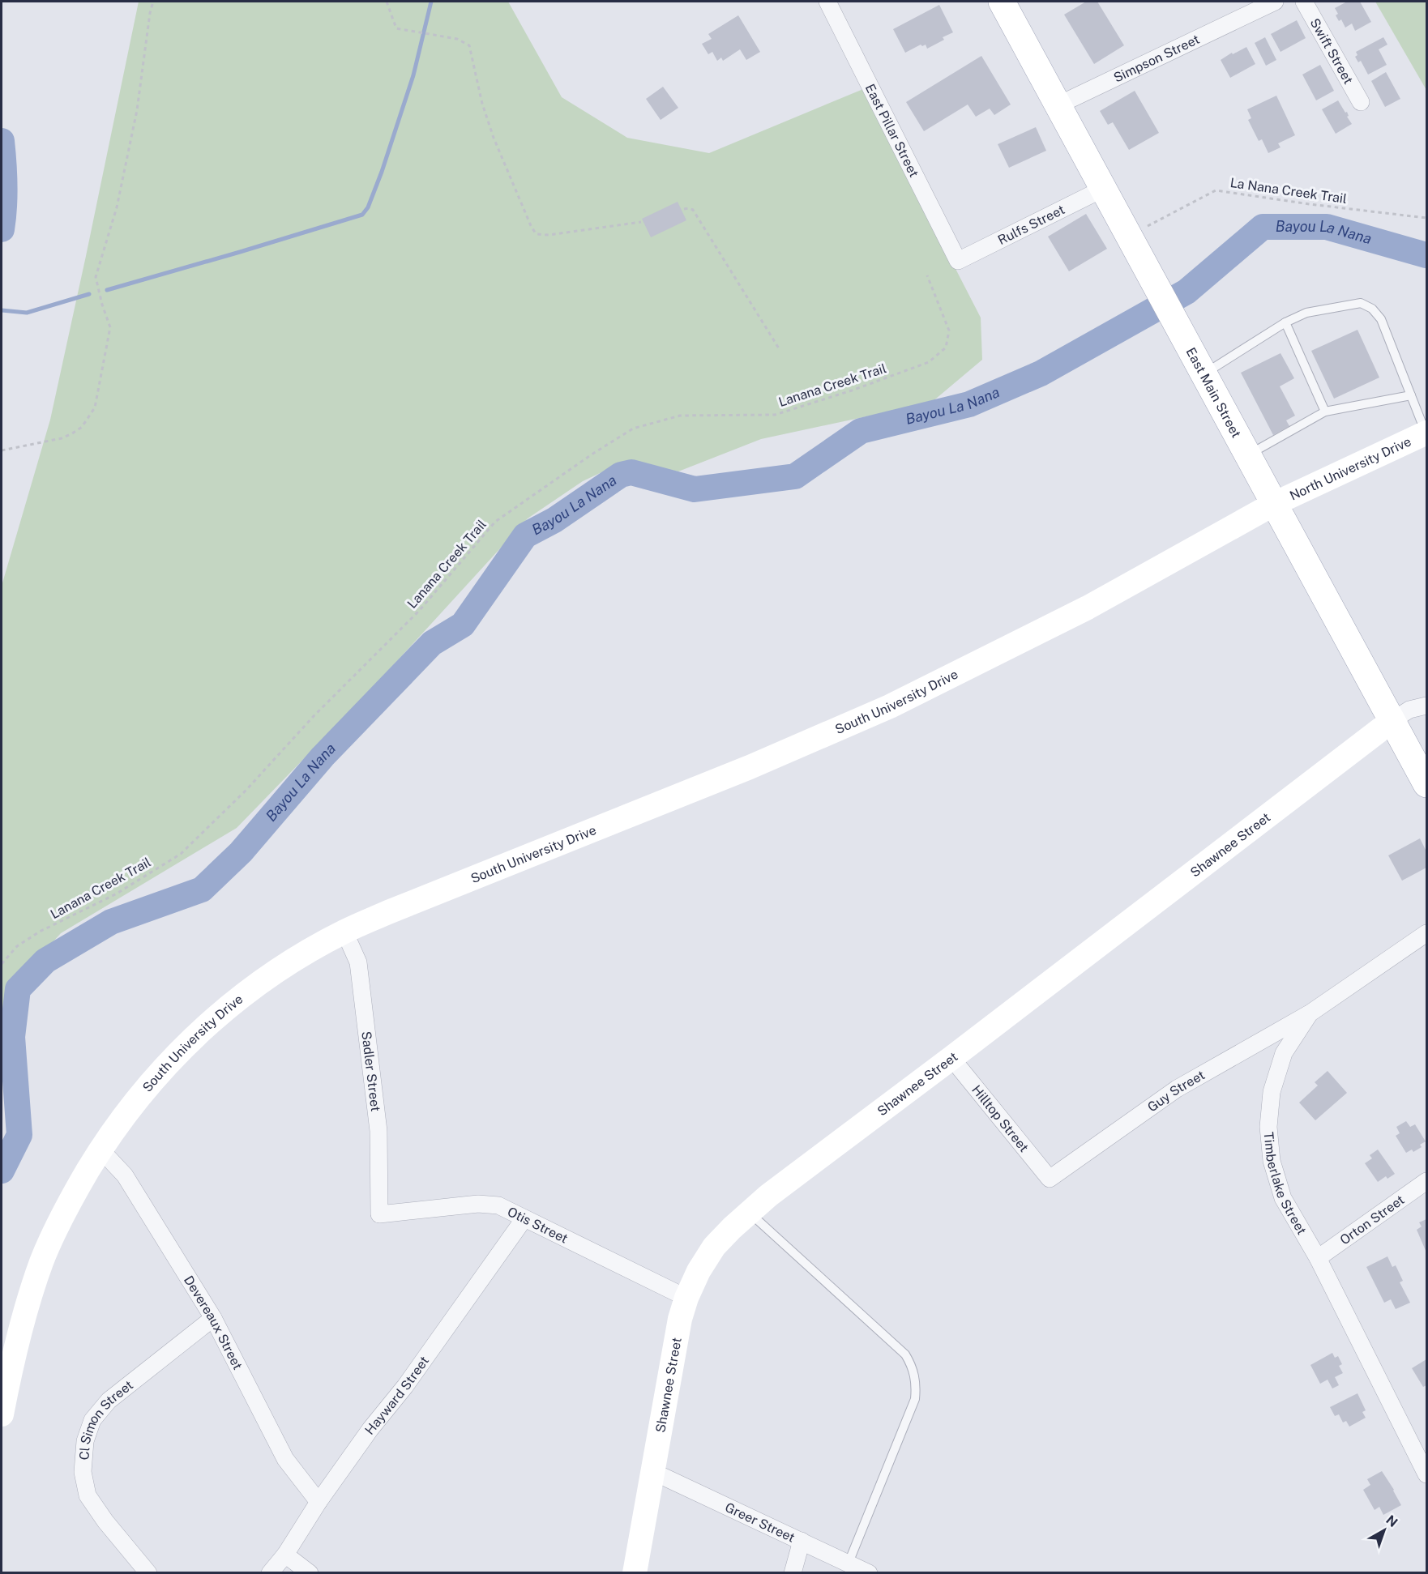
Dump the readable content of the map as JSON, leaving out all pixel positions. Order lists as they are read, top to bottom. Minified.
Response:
{"streets":{"main road":["East Main Street","North University Drive","South University Drive","Shawnee Street"],"street":["Swift Street","Simpson Street","East Pillar Street","Rulfs Street","Sadler Street","Guy Street","Hilltop Street","Timberlake Street","Orton Street","Otis Street","Devereaux Street","Hayward Street","Cl Simon Street","Greer Street"],"path":["La Nana Creek Trail","Lanana Creek Trail"]},"crossings":[["Simpson Street","East Main Street"],["East Pillar Street","Rulfs Street"],["La Nana Creek Trail","East Main Street"],["Rulfs Street","East Main Street"],["East Main Street","North University Drive"],["East Main Street","South University Drive"],["East Main Street","Shawnee Street"],["North University Drive","South University Drive"],["South University Drive","Sadler Street"],["South University Drive","Devereaux Street"],["Shawnee Street","Hilltop Street"],["Shawnee Street","Otis Street"],["Shawnee Street","Greer Street"],["Sadler Street","Otis Street"],["Guy Street","Hilltop Street"],["Guy Street","Timberlake Street"],["Timberlake Street","Orton Street"],["Otis Street","Hayward Street"],["Devereaux Street","Hayward Street"],["Devereaux Street","Cl Simon Street"]],"water":["Bayou La Nana"],"north":"top right"}
